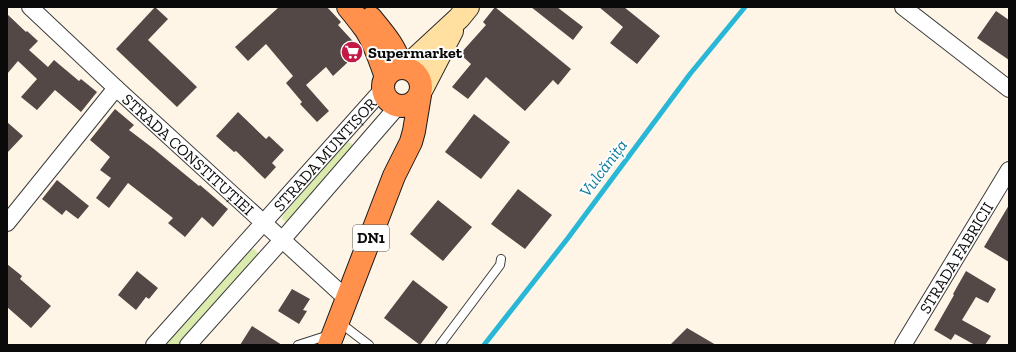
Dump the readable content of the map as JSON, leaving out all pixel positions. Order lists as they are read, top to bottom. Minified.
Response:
{"streets":{"highway":["DN1"],"street":["STRADA CONSTITUȚIEI","STRADA MUNTIȘOR","STRADA FABRICII"]},"crossings":[["STRADA CONSTITUȚIEI","STRADA MUNTIȘOR"],["STRADA CONSTITUȚIEI","DN1"],["STRADA MUNTIȘOR","DN1"]],"water":["Vulcănița"],"places":{"supermarket":["Supermarket"]}}
